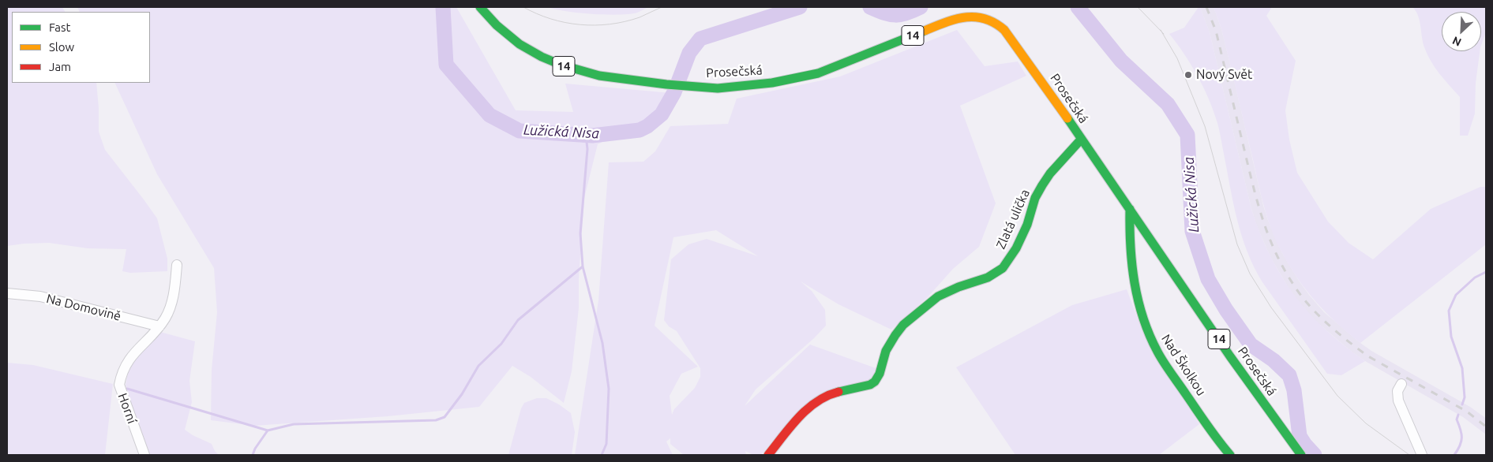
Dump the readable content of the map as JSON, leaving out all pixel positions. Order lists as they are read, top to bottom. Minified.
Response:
{"streets":{"main road":["14","Prosečská","Zlatá ulička","Nad Školkou"],"street":["Na Domovině","Horní"]},"crossings":[["Prosečská","Zlatá ulička"],["Prosečská","Nad Školkou"],["Na Domovině","Horní"]],"water":["Lužická Nisa"],"places":["Nový Svět"],"legend":["Fast","Slow","Jam"],"north":"bottom left"}
